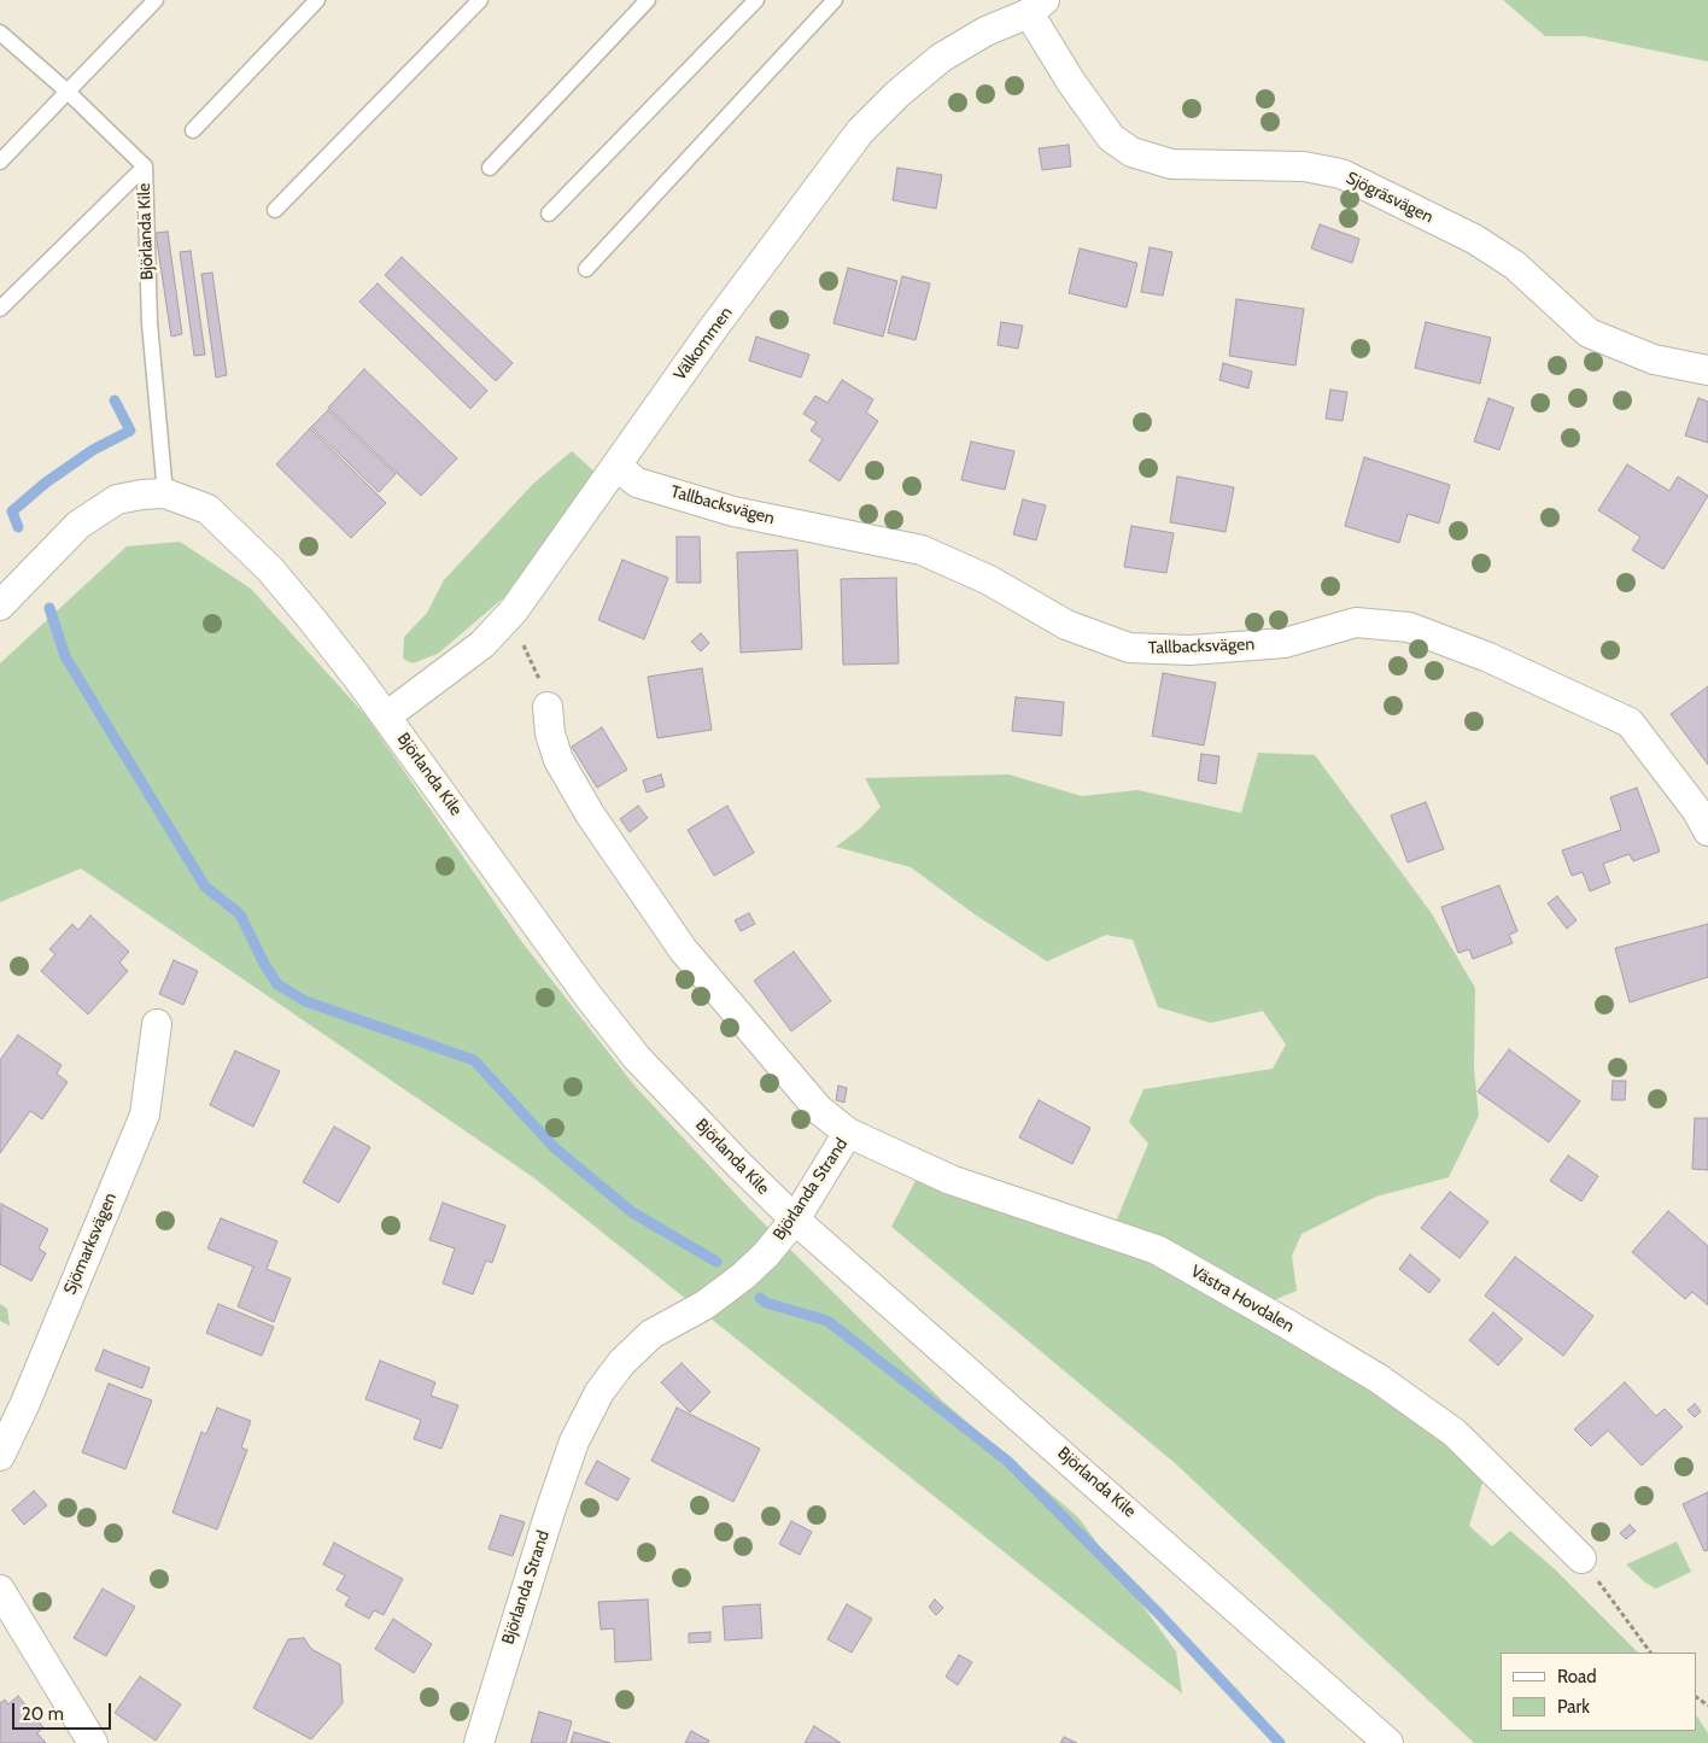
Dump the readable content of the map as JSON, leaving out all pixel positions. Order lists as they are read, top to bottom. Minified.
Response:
{"streets":{"street":["Sjögräsvägen","Björlanda Kile","Välkommen","Tallbacksvägen","Björlanda Strand","Sjömarksvägen","Västra Hovdalen"]},"crossings":[["Sjögräsvägen","Välkommen"],["Björlanda Kile","Välkommen"],["Björlanda Kile","Björlanda Strand"],["Välkommen","Tallbacksvägen"],["Björlanda Strand","Västra Hovdalen"]],"legend":["Road","Park"],"scale_bar":"20 m"}
